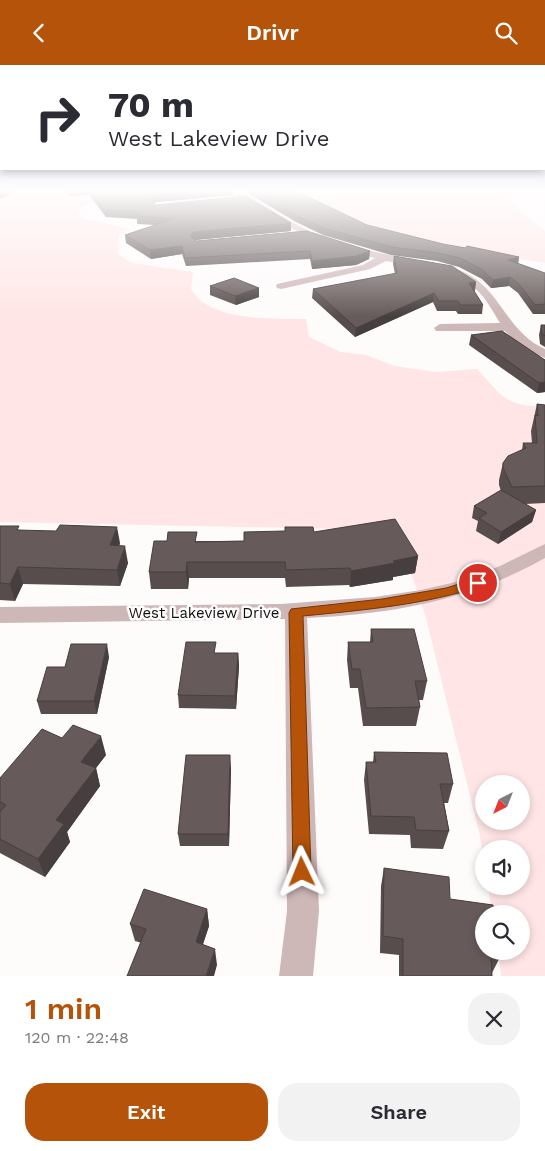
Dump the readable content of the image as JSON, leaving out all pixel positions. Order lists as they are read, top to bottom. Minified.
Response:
{"streets":{"street":["West Lakeview Drive"]},"north":"bottom left","page":{"header":"Drivr","turn":["70 m","West Lakeview Drive"],"heading":["1 min","120 m · 22:48"],"buttons":["Exit","Share"]}}
